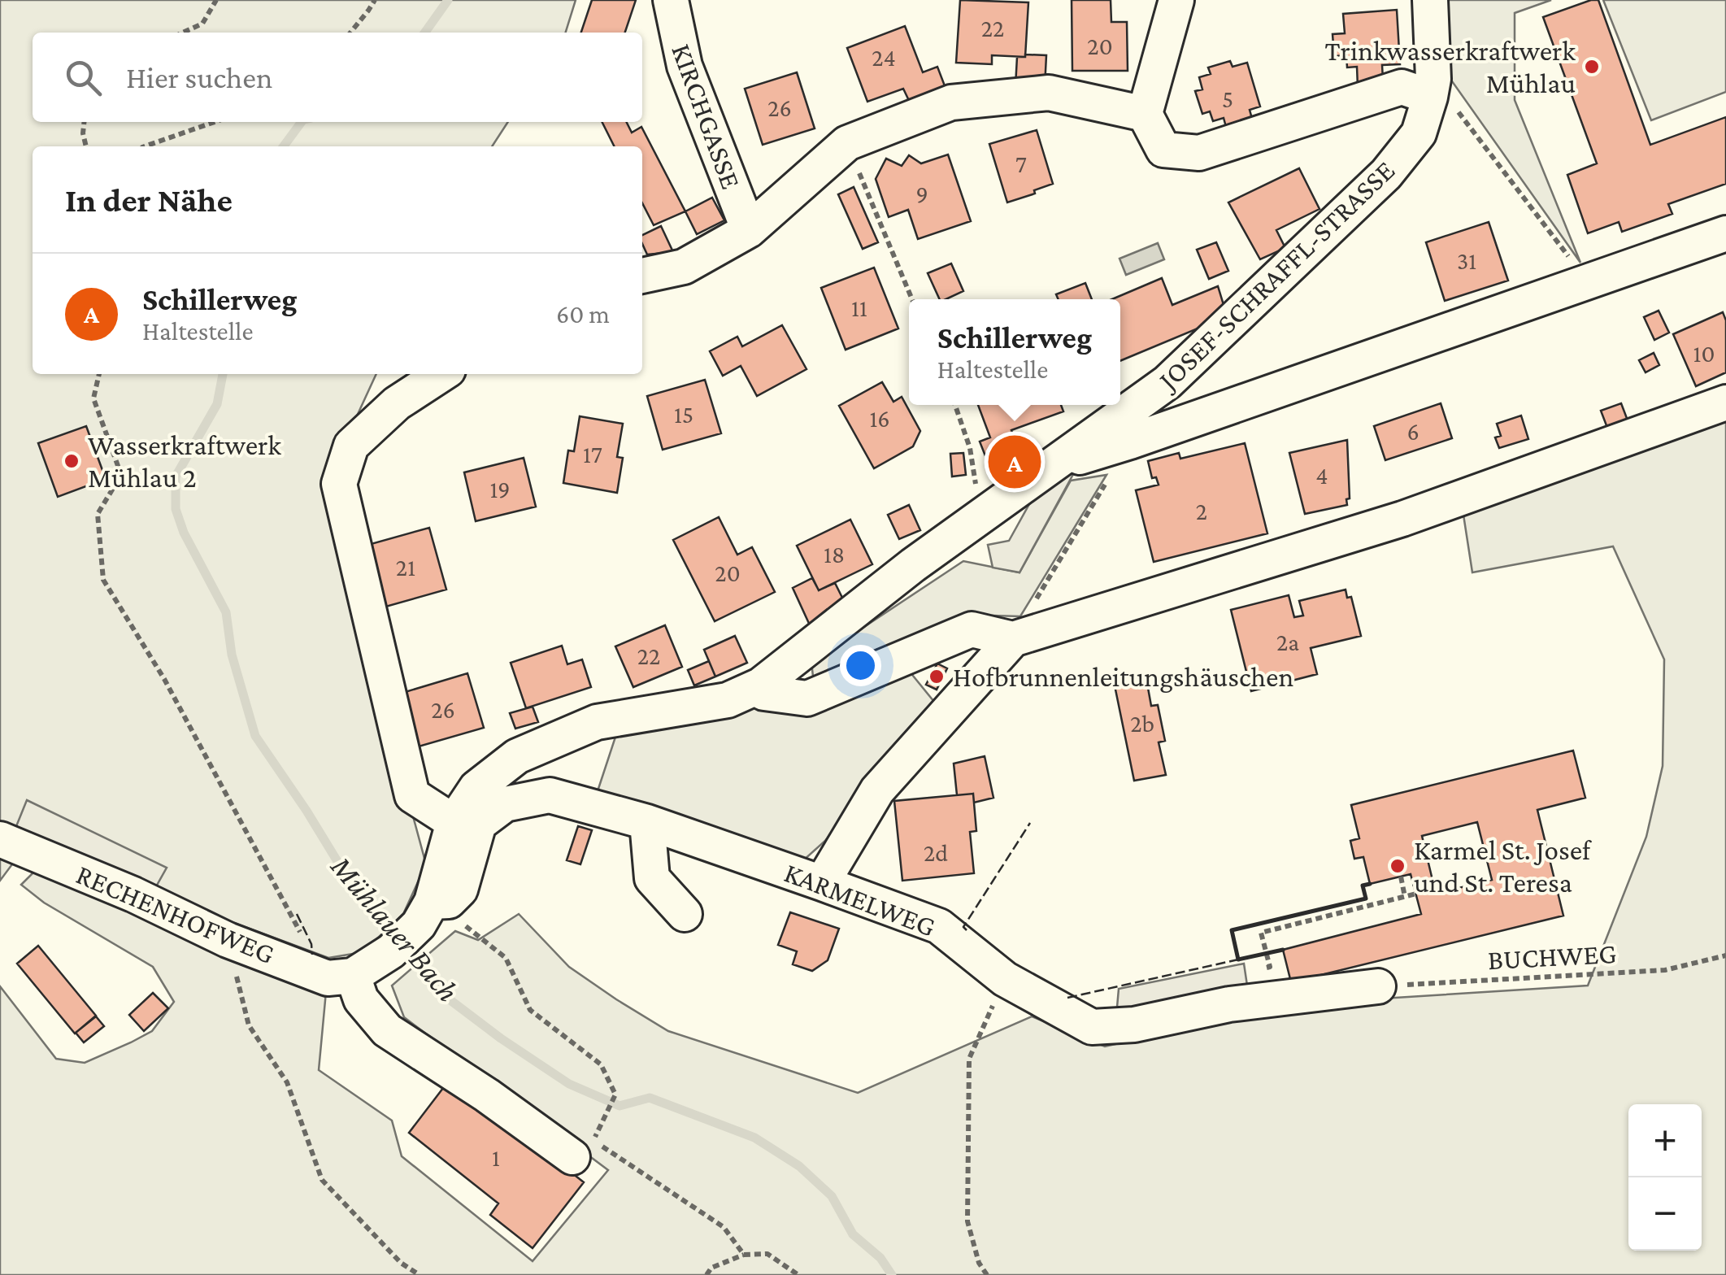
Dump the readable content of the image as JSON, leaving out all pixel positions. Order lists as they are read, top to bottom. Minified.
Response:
{"streets":{"street":["KIRCHGASSE","JOSEF-SCHRAFFL-STRASSE","KARMELWEG","RECHENHOFWEG"],"path":["BUCHWEG"]},"crossings":[["JOSEF-SCHRAFFL-STRASSE","KARMELWEG"],["KARMELWEG","BUCHWEG"]],"water":["Mühlauer Bach"],"places":["Trinkwasserkraftwerk Mühlau","Wasserkraftwerk Mühlau 2","Hofbrunnenleitungshäuschen","Karmel St. Josef und St. Teresa"],"house_numbers":["22","20","24","5","26","7","9","31","11","10","15","16","6","17","4","19","2","18","21","20","2a","22","26","2b","2d","1"],"page":{"search":"Hier suchen","heading":"In der Nähe","list":[{"mark":"A","name":"Schillerweg","note":"Haltestelle","value":"60 m"}],"popup":["Schillerweg","Haltestelle"],"pins":"A","map_buttons":["+","−"]}}
